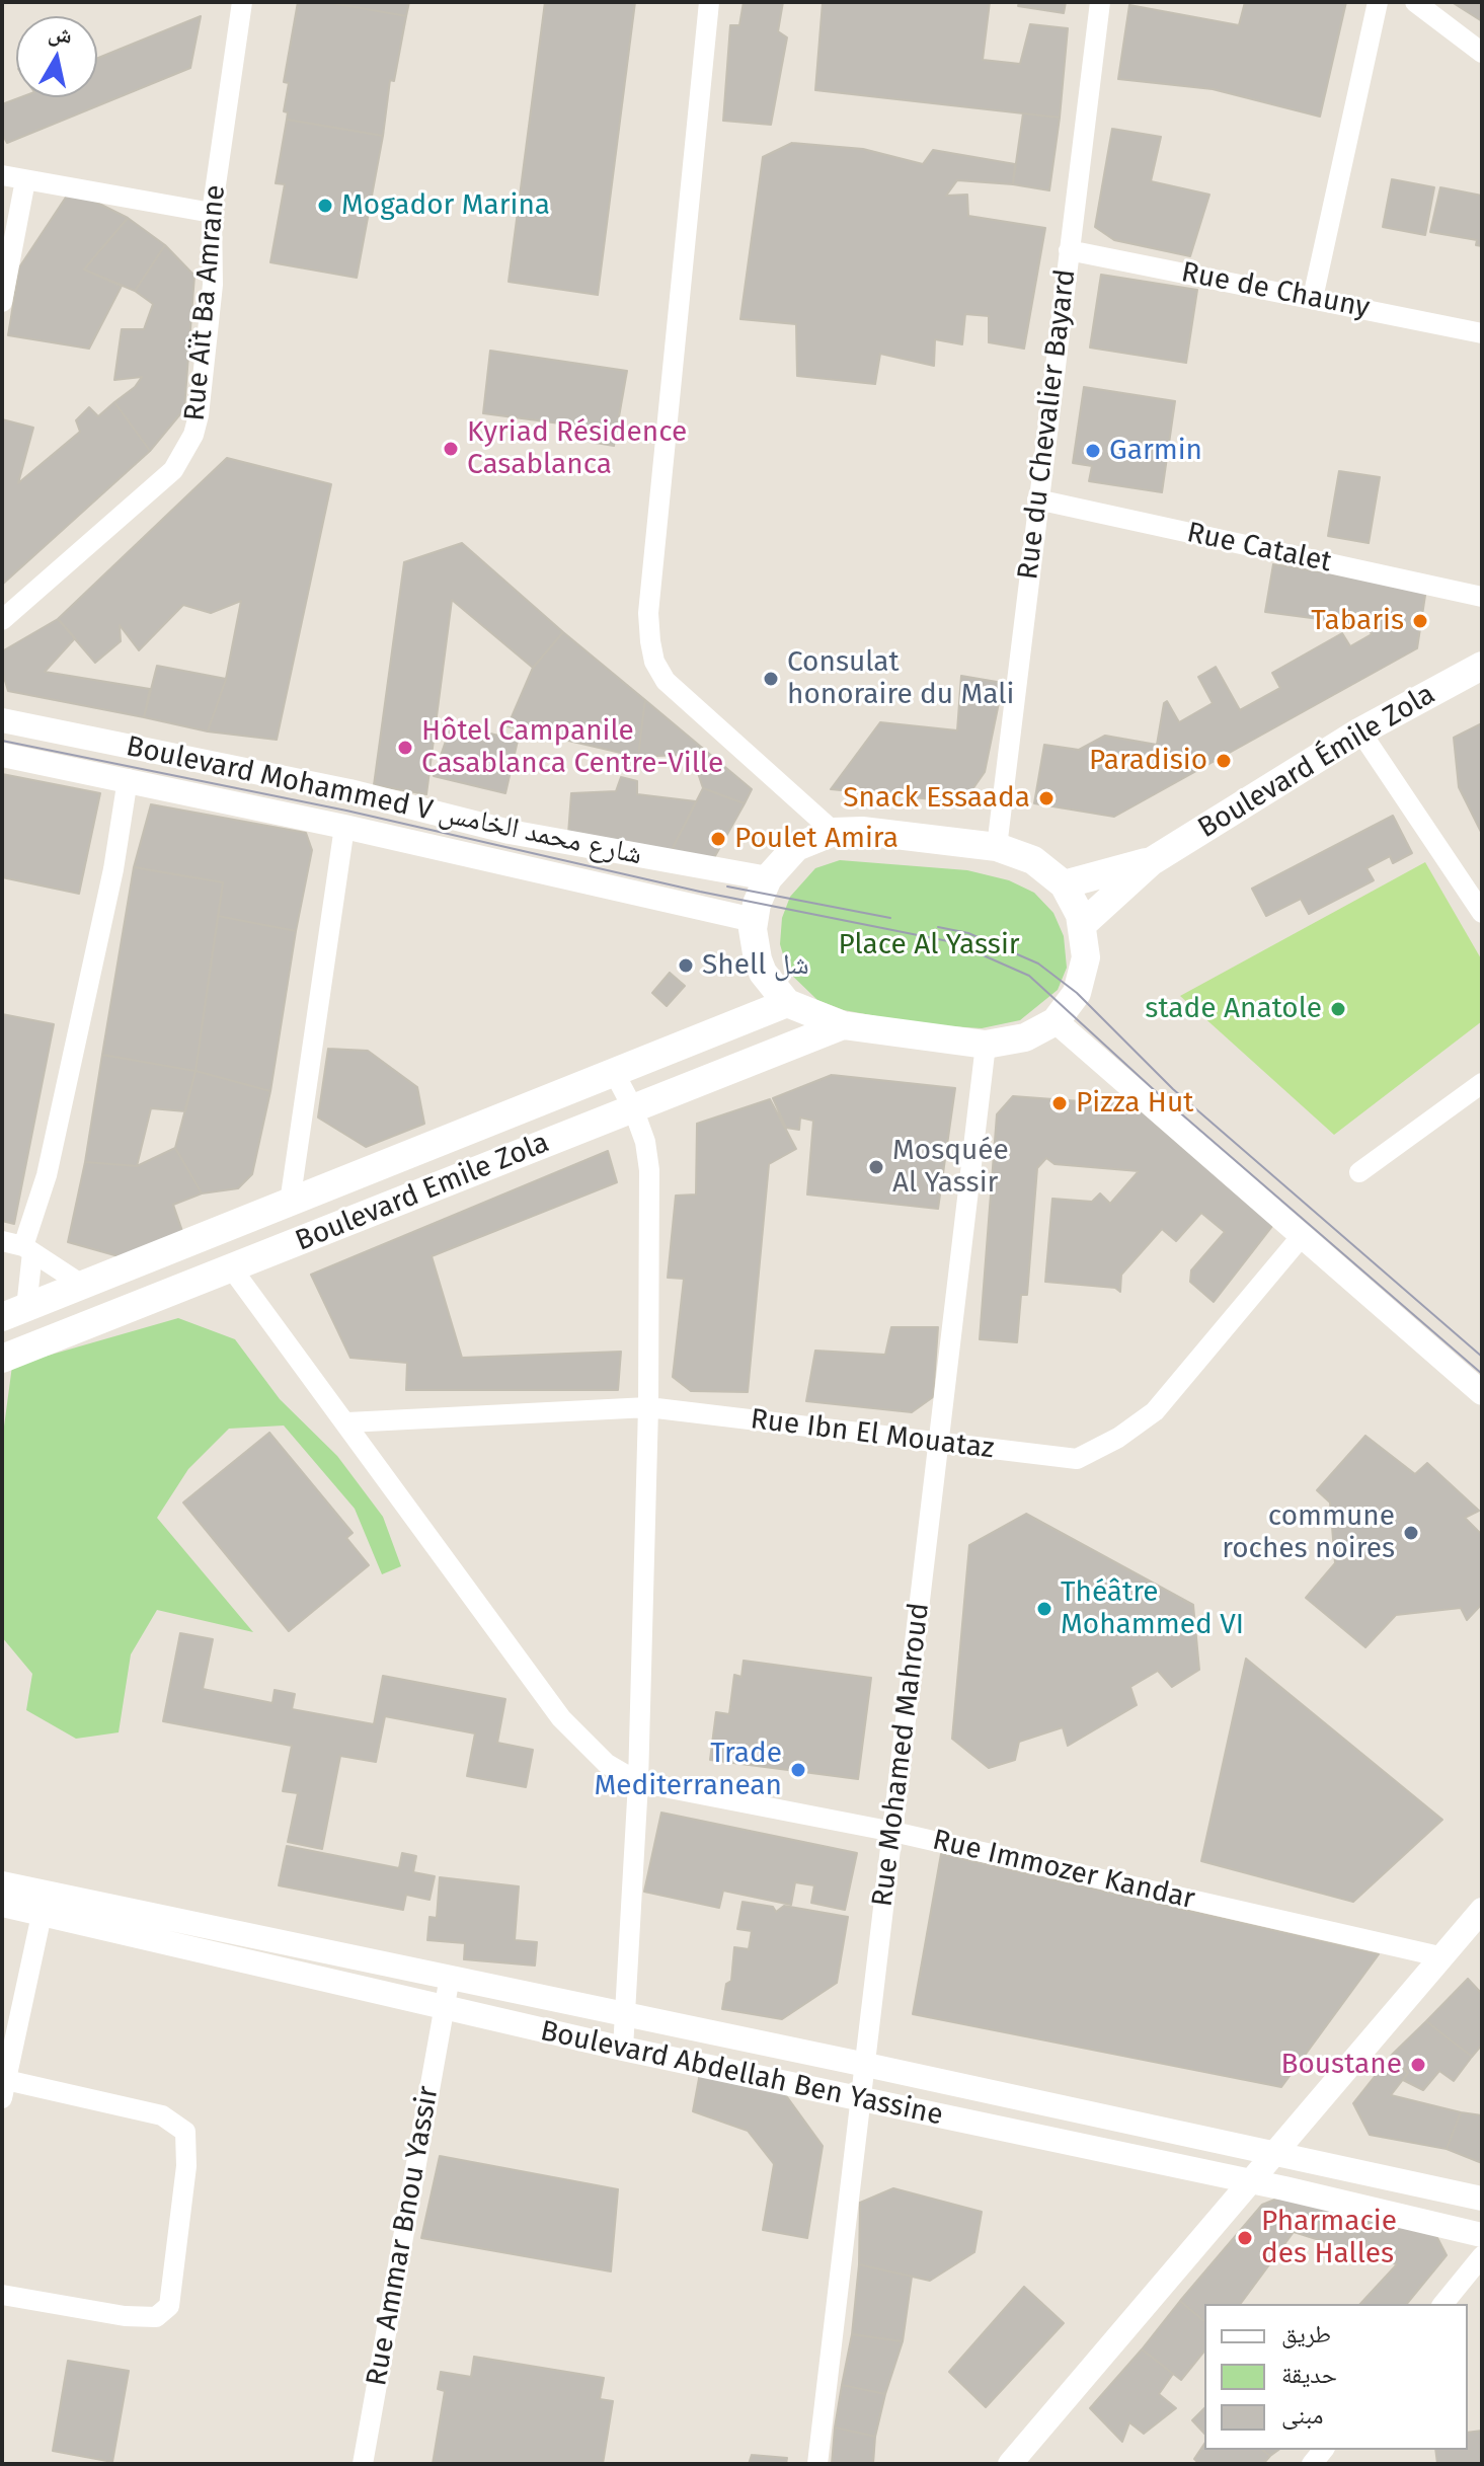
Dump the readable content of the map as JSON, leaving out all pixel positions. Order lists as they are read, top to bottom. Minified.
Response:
{"streets":{"main road":["Boulevard Émile Zola","Boulevard Emile Zola"],"street":["Rue de Chauny","Rue Aït Ba Amrane","Rue du Chevalier Bayard","Rue Catalet","Boulevard Mohammed V شارع محمد الخامس","Rue Ibn El Mouataz","Rue Mohamed Mahroud","Rue Immozer Kandar","Boulevard Abdellah Ben Yassine","Rue Ammar Bnou Yassir"]},"crossings":[["Rue de Chauny","Rue du Chevalier Bayard"],["Rue du Chevalier Bayard","Rue Catalet"],["Rue du Chevalier Bayard","Boulevard Émile Zola"],["Rue du Chevalier Bayard","Boulevard Mohammed V شارع محمد الخامس"],["Rue du Chevalier Bayard","Boulevard Emile Zola"],["Rue du Chevalier Bayard","Rue Mohamed Mahroud"],["Boulevard Émile Zola","Boulevard Mohammed V شارع محمد الخامس"],["Boulevard Émile Zola","Boulevard Emile Zola"],["Boulevard Émile Zola","Rue Mohamed Mahroud"],["Boulevard Mohammed V شارع محمد الخامس","Boulevard Emile Zola"],["Boulevard Mohammed V شارع محمد الخامس","Rue Mohamed Mahroud"],["Boulevard Emile Zola","Rue Mohamed Mahroud"],["Rue Ibn El Mouataz","Rue Mohamed Mahroud"],["Rue Mohamed Mahroud","Rue Immozer Kandar"],["Rue Mohamed Mahroud","Boulevard Abdellah Ben Yassine"],["Boulevard Abdellah Ben Yassine","Rue Ammar Bnou Yassir"]],"parks":["Place Al Yassir"],"places":["Mogador Marina","Kyriad Résidence Casablanca","Garmin","Tabaris","Consulat honoraire du Mali","Hôtel Campanile Casablanca Centre-Ville","Paradisio","Snack Essaada","Poulet Amira","Shell شل","stade Anatole","Pizza Hut","Mosquée Al Yassir","commune roches noires","Théâtre Mohammed VI","Trade Mediterranean","Boustane","Pharmacie des Halles"],"legend":["طريق","حديقة","مبنى"],"north":"top"}
